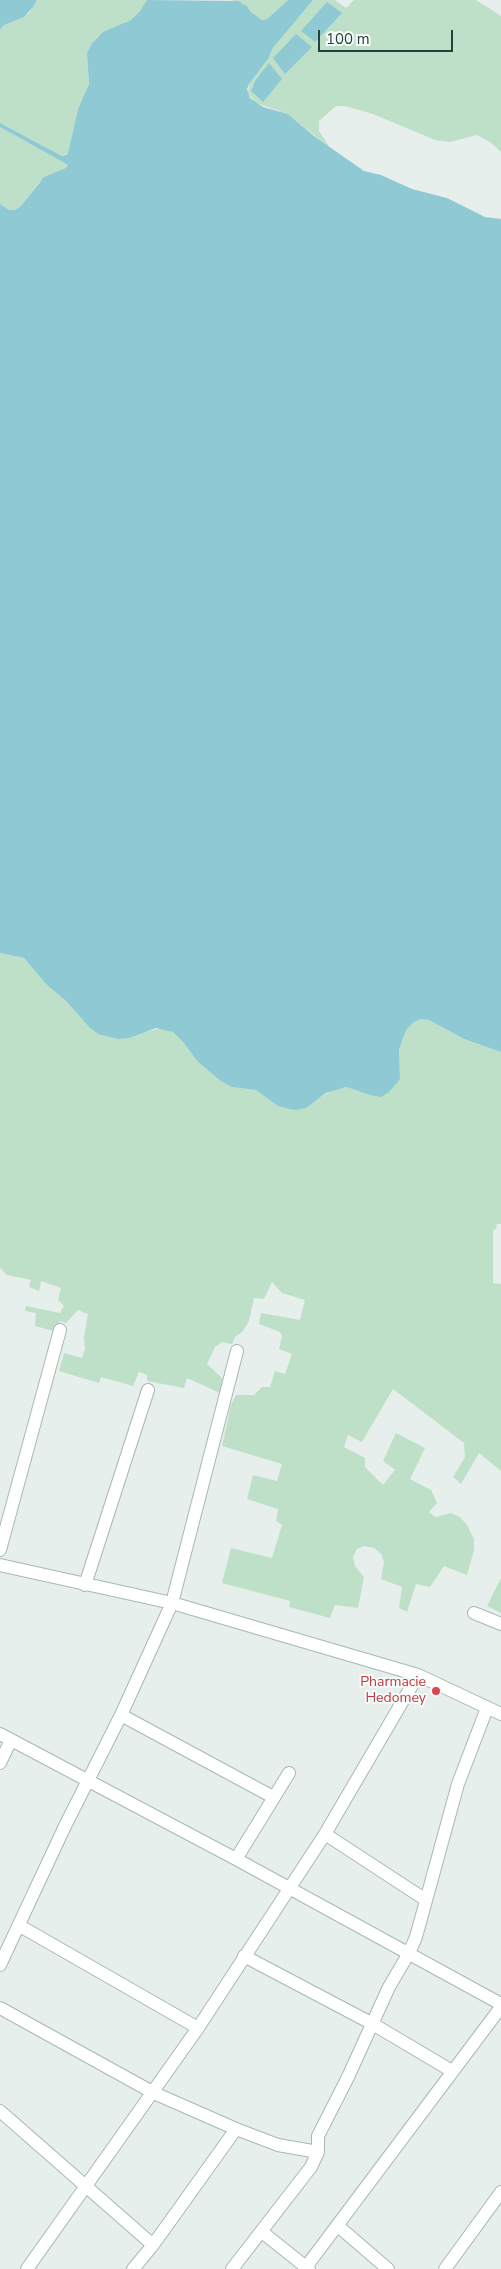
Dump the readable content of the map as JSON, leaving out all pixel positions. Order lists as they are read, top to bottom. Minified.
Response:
{"places":["Pharmacie Hedomey"],"scale_bar":"100 m"}
